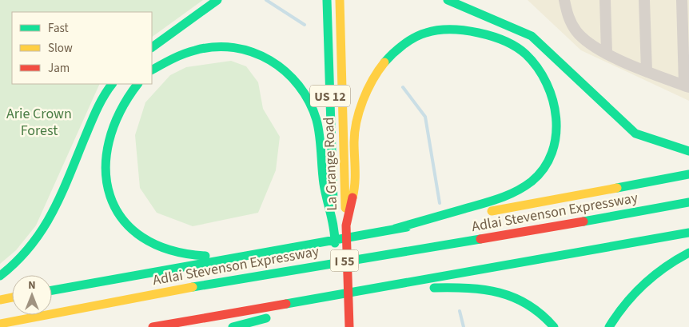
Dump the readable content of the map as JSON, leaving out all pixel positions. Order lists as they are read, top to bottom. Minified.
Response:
{"streets":{"main road":["US 12","La Grange Road","Adlai Stevenson Expressway","I 55"]},"parks":["Arie Crown Forest"],"legend":["Fast","Slow","Jam"],"north":"top"}
